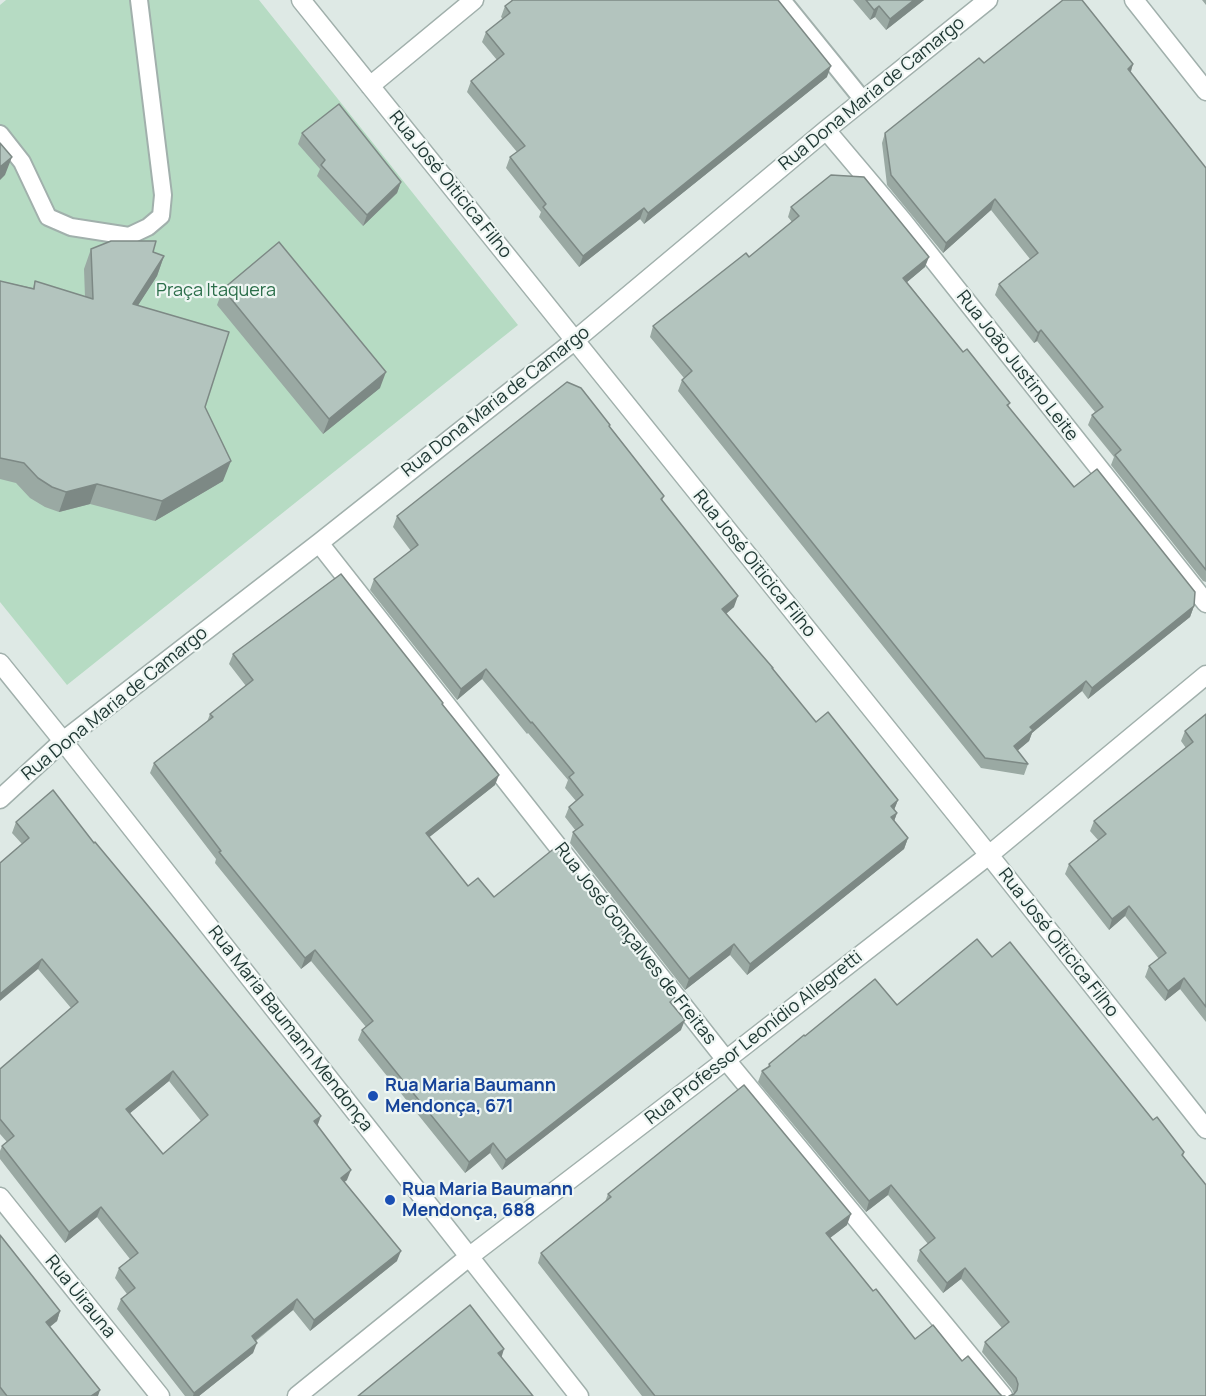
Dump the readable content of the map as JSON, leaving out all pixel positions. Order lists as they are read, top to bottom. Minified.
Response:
{"streets":{"street":["Rua Dona Maria de Camargo","Rua José Oiticica Filho","Rua João Justino Leite","Rua José Gonçalves de Freitas","Rua Maria Baumann Mendonça","Rua Professor Leonídio Allegretti","Rua Uirauna"]},"crossings":[["Rua Dona Maria de Camargo","Rua José Oiticica Filho"],["Rua Dona Maria de Camargo","Rua João Justino Leite"],["Rua Dona Maria de Camargo","Rua José Gonçalves de Freitas"],["Rua Dona Maria de Camargo","Rua Maria Baumann Mendonça"],["Rua José Oiticica Filho","Rua Professor Leonídio Allegretti"],["Rua José Gonçalves de Freitas","Rua Professor Leonídio Allegretti"],["Rua Maria Baumann Mendonça","Rua Professor Leonídio Allegretti"]],"parks":["Praça Itaquera"],"places":["Rua Maria Baumann Mendonça, 671","Rua Maria Baumann Mendonça, 688"]}
